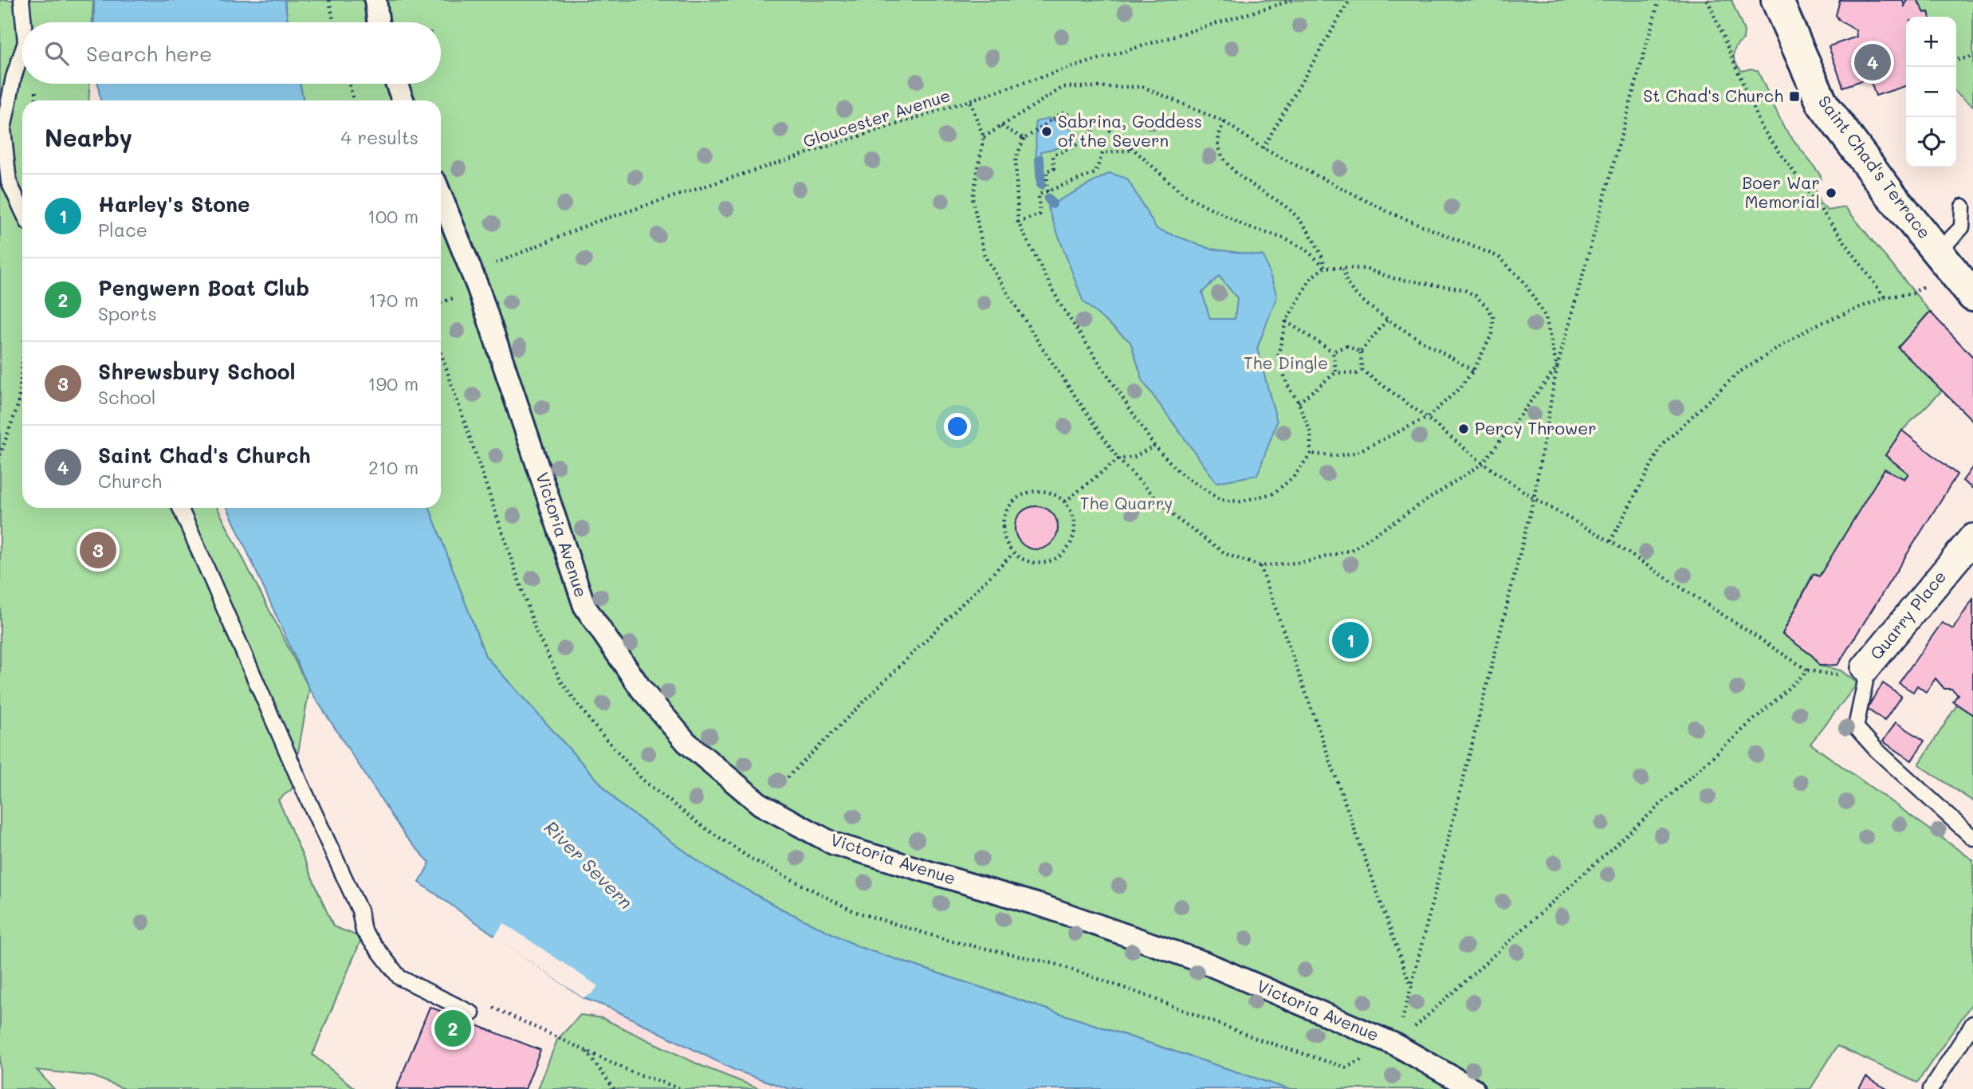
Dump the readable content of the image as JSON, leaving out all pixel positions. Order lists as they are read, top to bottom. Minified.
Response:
{"streets":{"street":["Saint Chad's Terrace","Victoria Avenue","Quarry Place"],"path":["Gloucester Avenue"]},"crossings":[["Gloucester Avenue","Victoria Avenue"]],"water":["River Severn"],"parks":["The Dingle","The Quarry"],"places":{"transit":["St Chad's Church"],"other":["Sabrina, Goddess of the Severn","Boer War Memorial","Percy Thrower"]},"page":{"map_buttons":["+","−"],"search":"Search here","pins":["4","3","1","2"],"heading":["Nearby","4 results"],"list":[{"mark":"1","name":"Harley's Stone","note":"Place","value":"100 m"},{"mark":"2","name":"Pengwern Boat Club","note":"Sports","value":"170 m"},{"mark":"3","name":"Shrewsbury School","note":"School","value":"190 m"},{"mark":"4","name":"Saint Chad's Church","note":"Church","value":"210 m"}]}}
